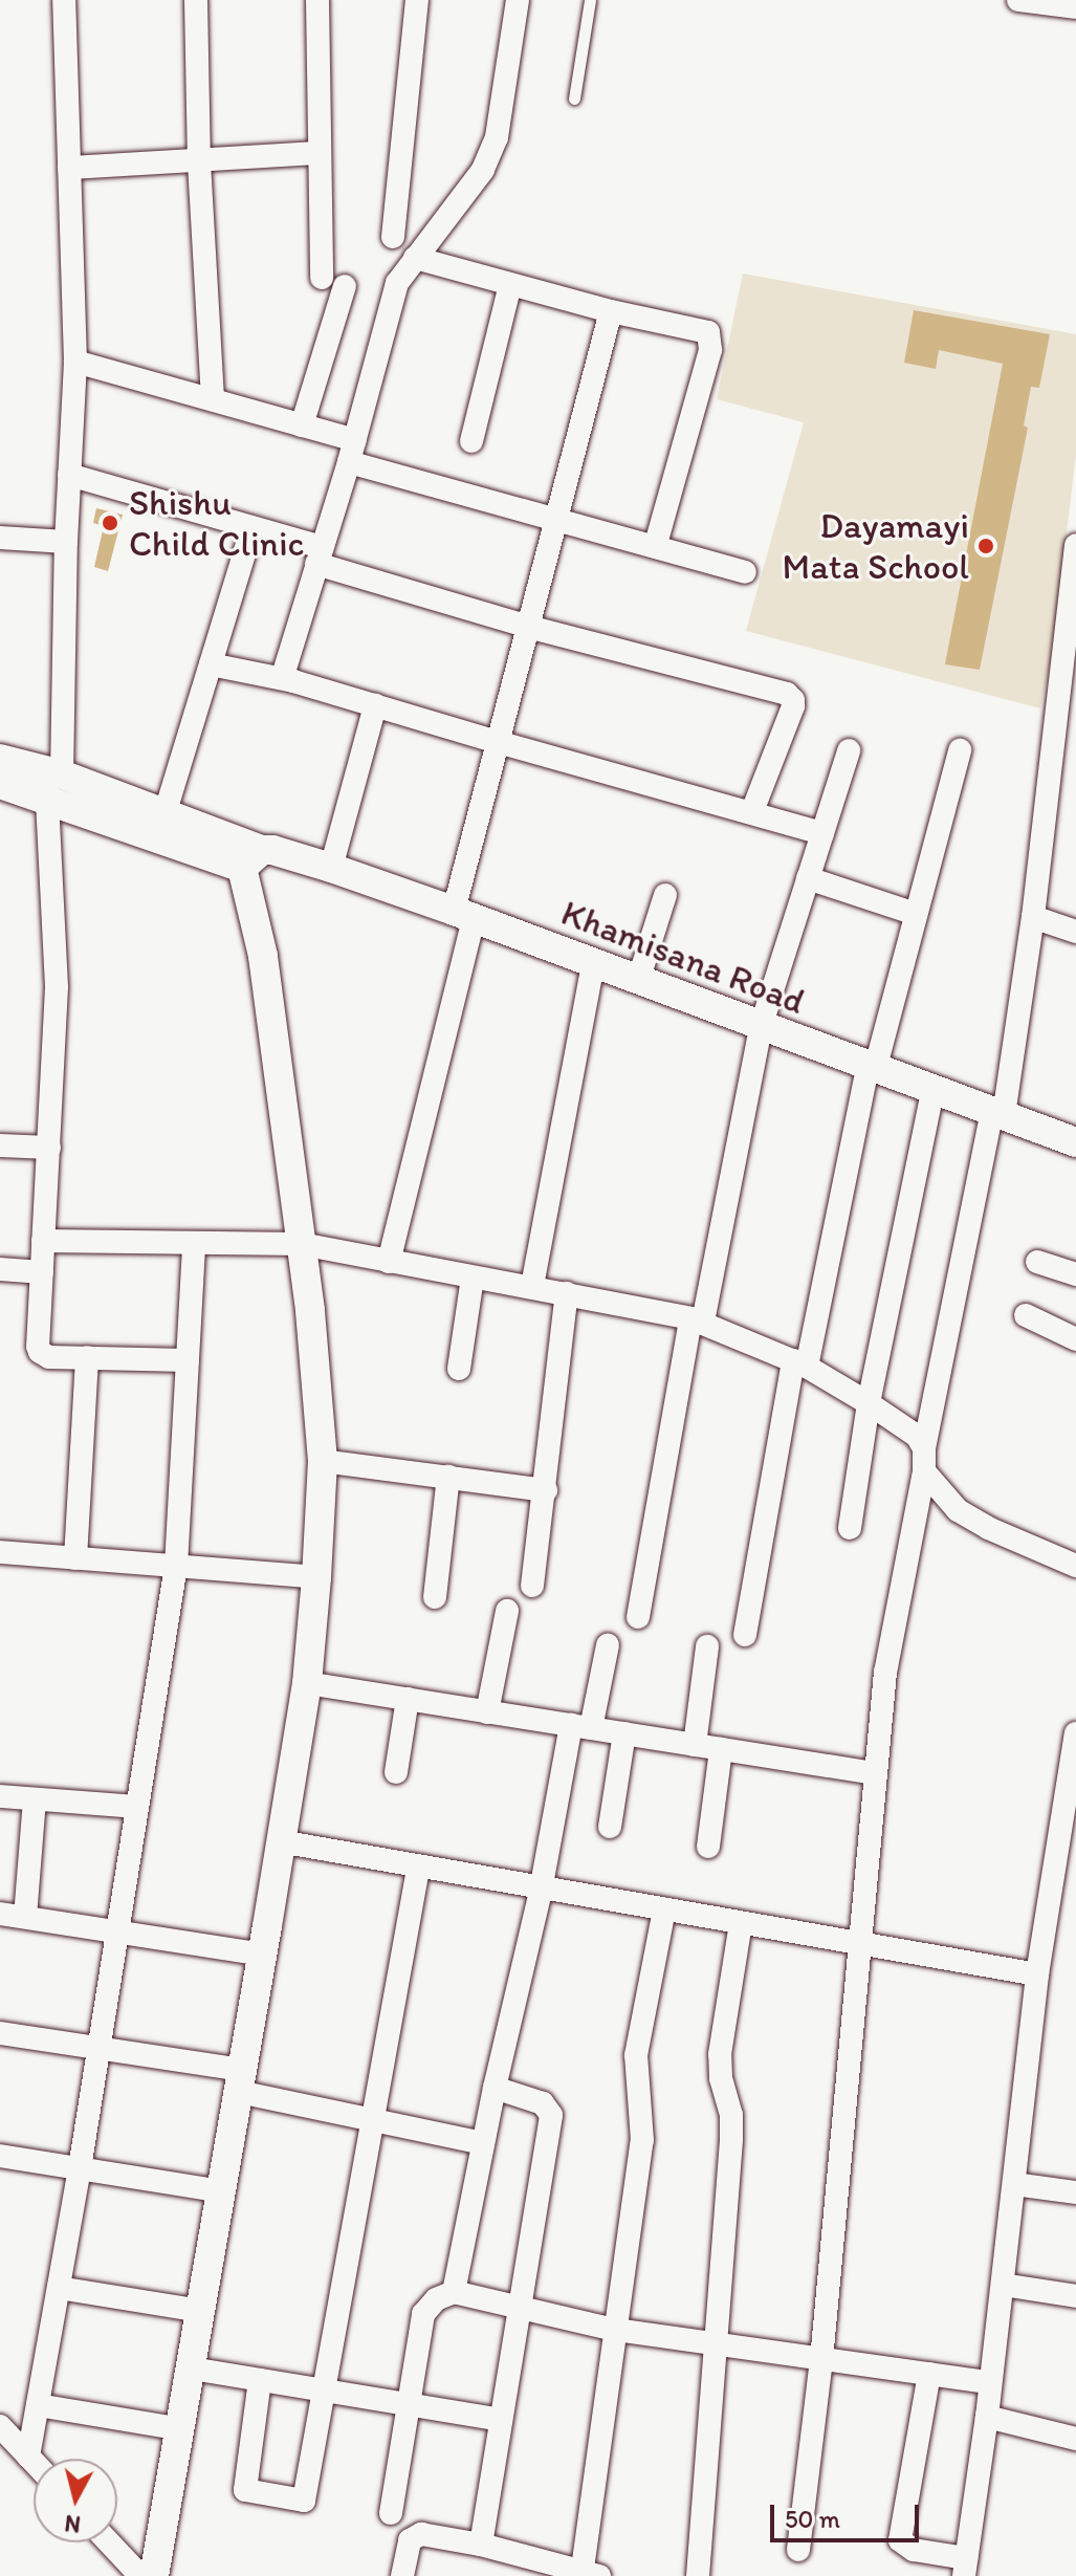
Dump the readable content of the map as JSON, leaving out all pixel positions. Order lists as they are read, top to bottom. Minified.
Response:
{"streets":{"street":["Khamisana Road"]},"places":["Shishu Child Clinic","Dayamayi Mata School"],"scale_bar":"50 m","north":"bottom"}
